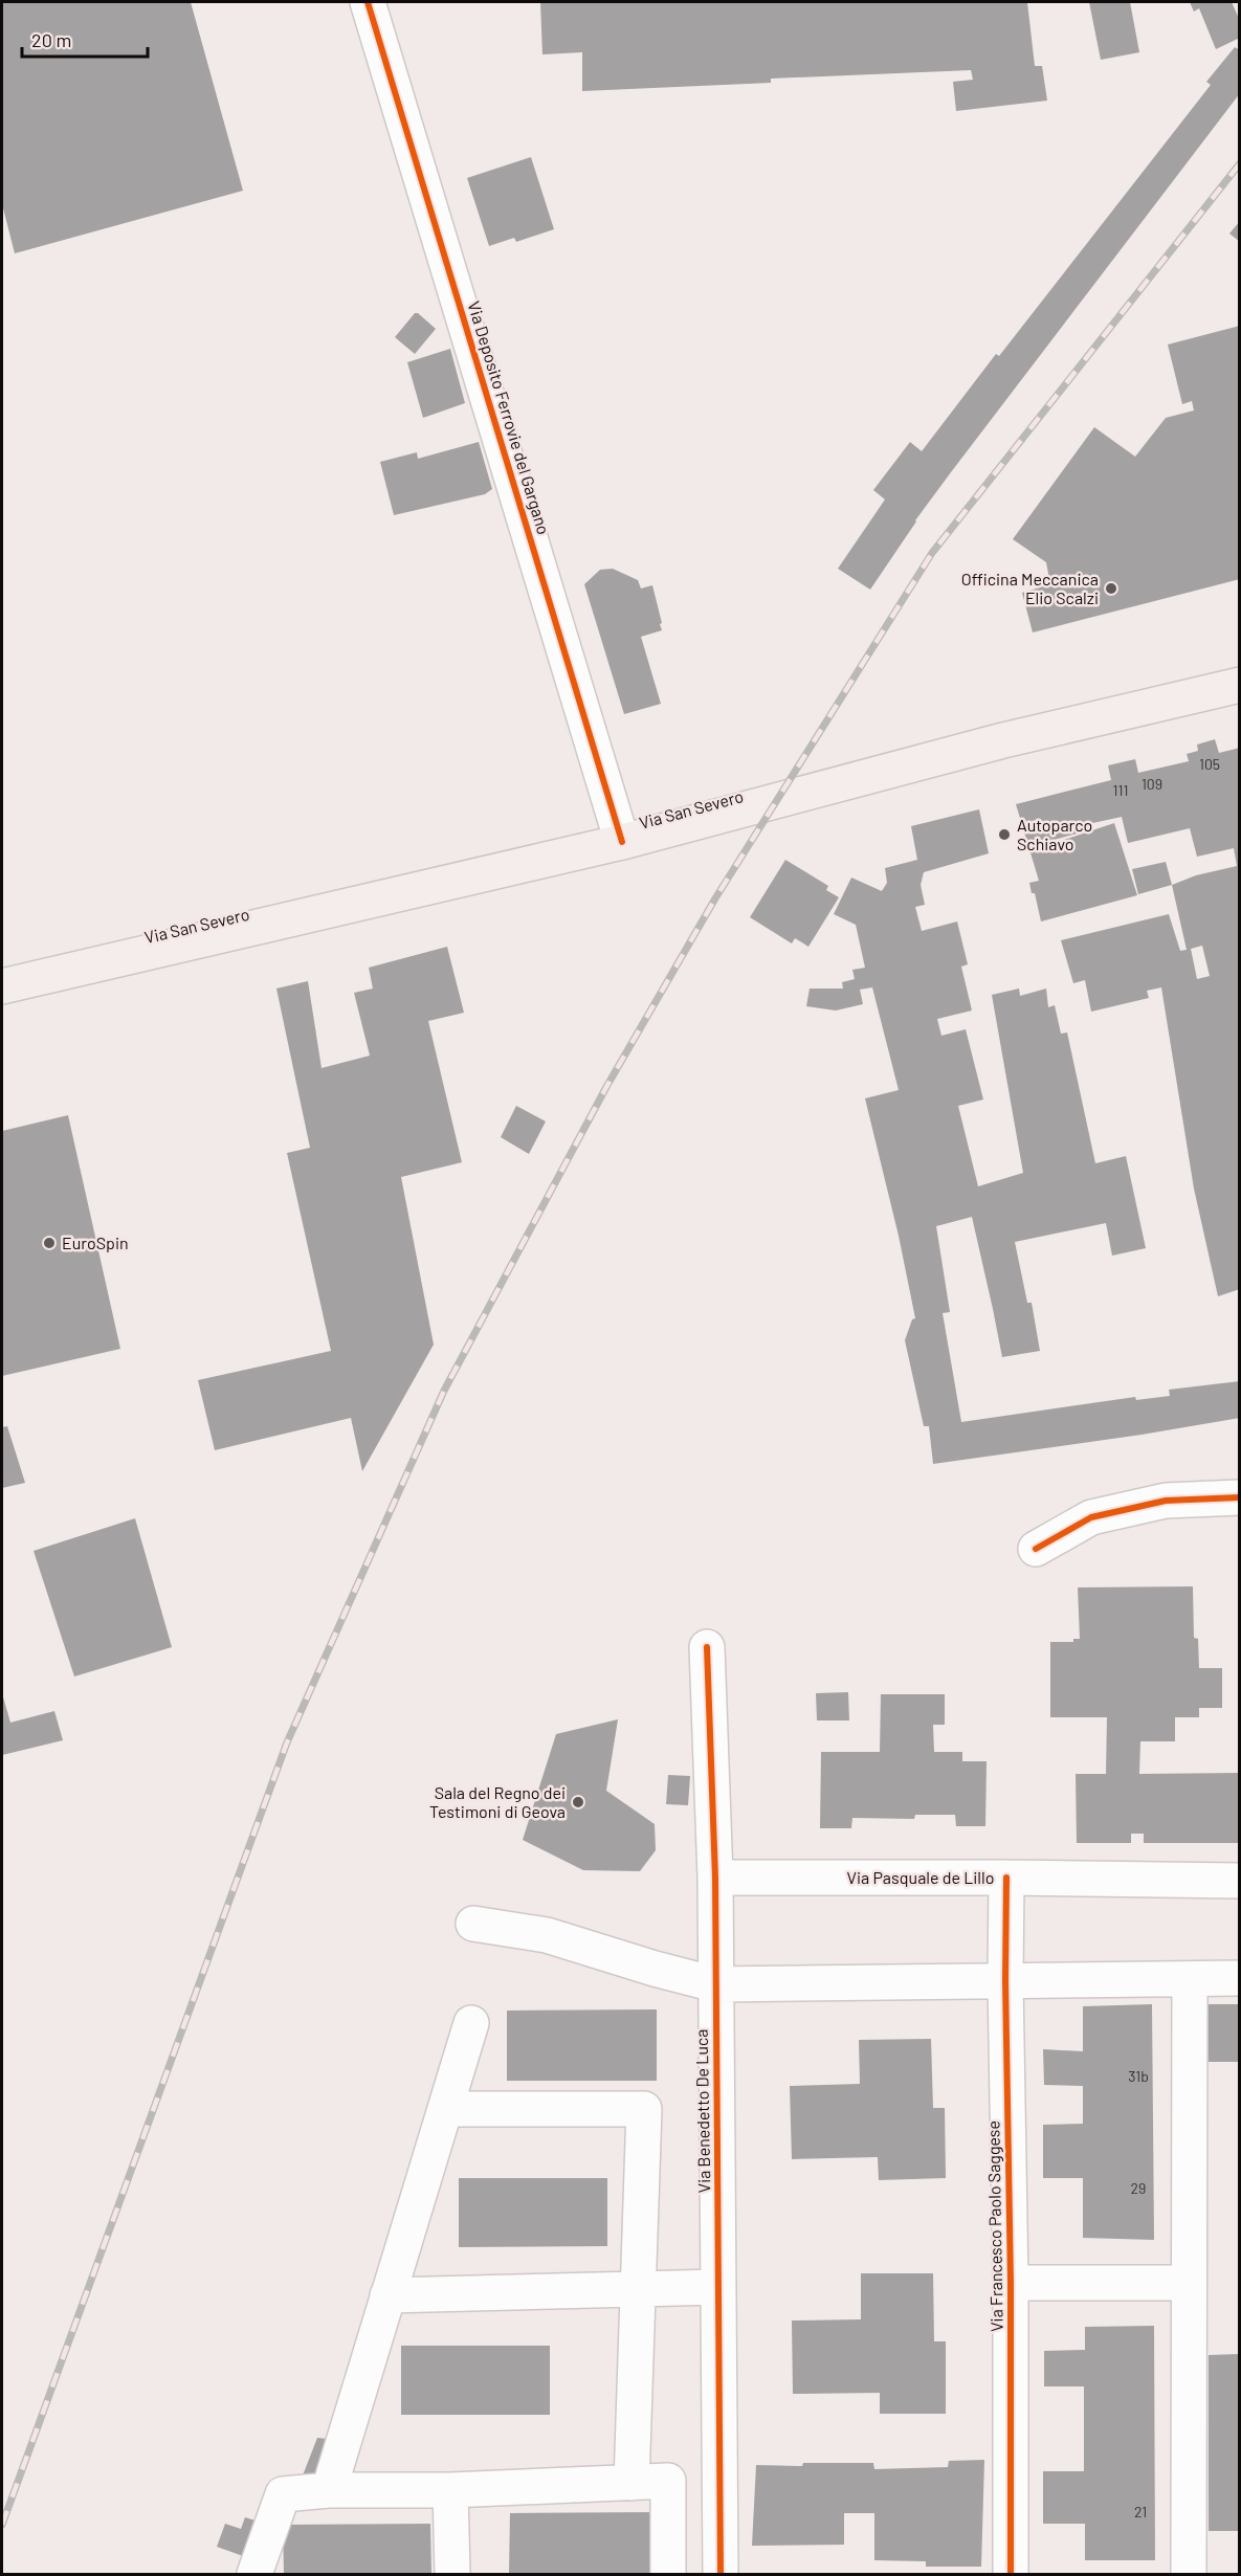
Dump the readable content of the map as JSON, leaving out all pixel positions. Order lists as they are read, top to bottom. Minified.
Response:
{"streets":{"main road":["Via San Severo"],"street":["Via Deposito Ferrovie del Gargano","Via Pasquale de Lillo","Via Benedetto De Luca","Via Francesco Paolo Saggese"]},"crossings":[["Via Deposito Ferrovie del Gargano","Via San Severo"],["Via Pasquale de Lillo","Via Benedetto De Luca"],["Via Pasquale de Lillo","Via Francesco Paolo Saggese"]],"places":["Officina Meccanica Elio Scalzi","Autoparco Schiavo","EuroSpin","Sala del Regno dei Testimoni di Geova"],"house_numbers":["105","109","111","31b","29","21"],"scale_bar":"20 m"}
